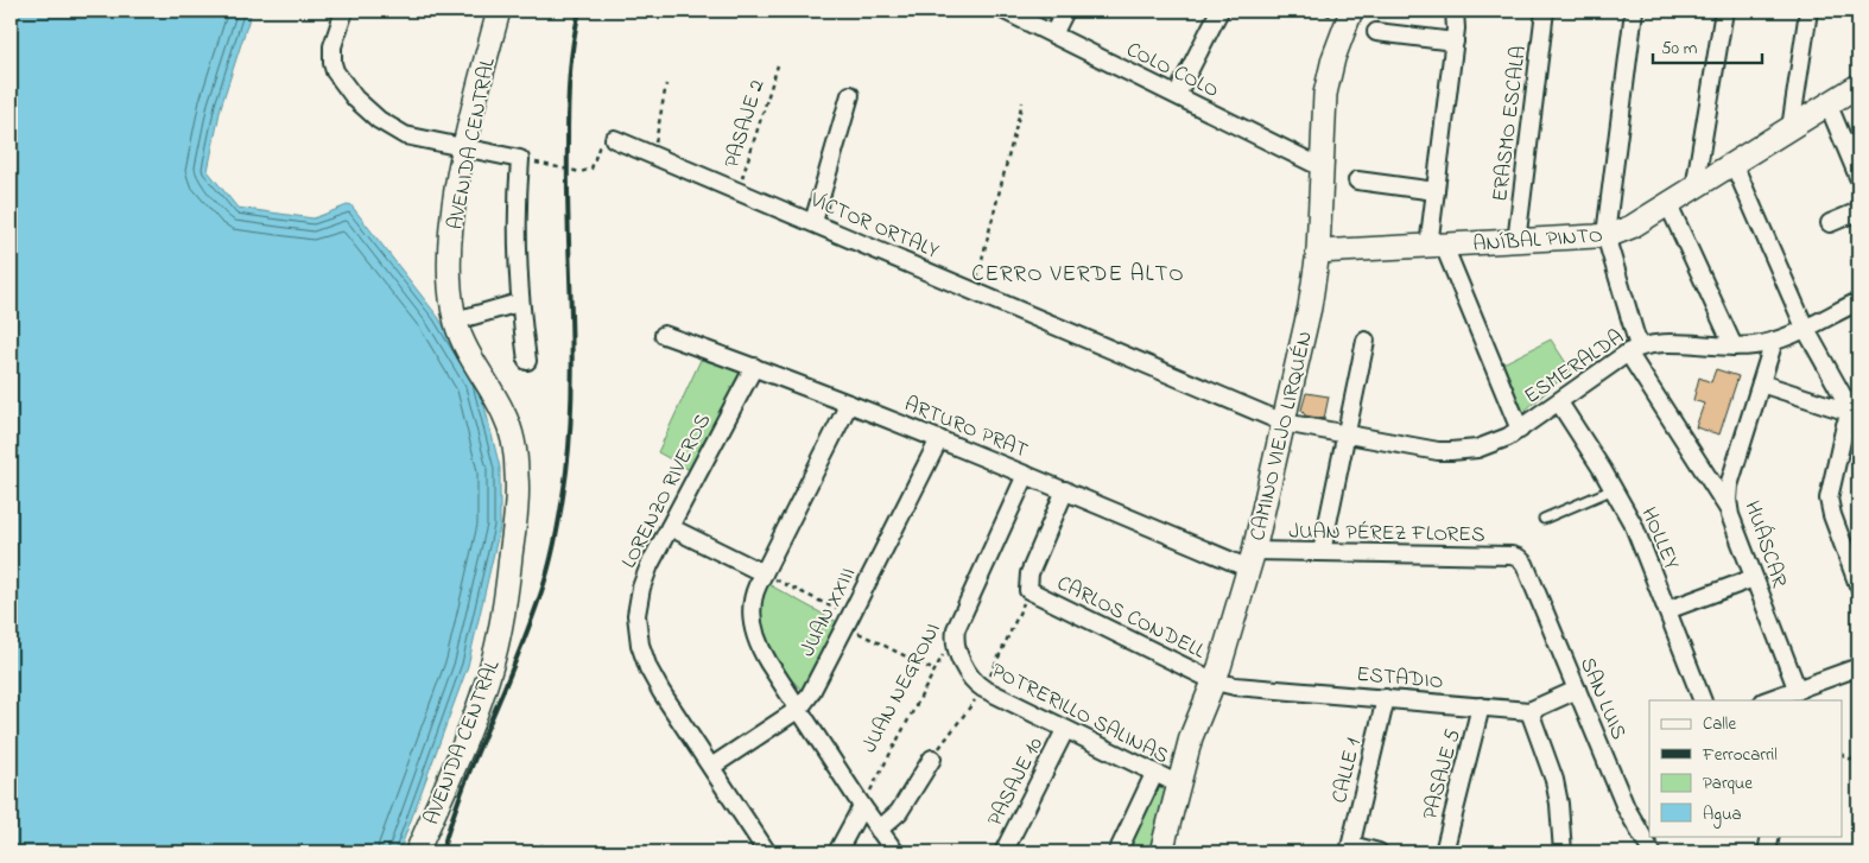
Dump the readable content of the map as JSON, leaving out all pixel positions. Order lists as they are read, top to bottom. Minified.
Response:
{"streets":{"street":["COLO COLO","ERASMO ESCALA","AVENIDA CENTRAL","VÍCTOR ORTALY","ANÍBAL PINTO","ESMERALDA","ARTURO PRAT","CAMINO VIEJO LIRQUÉN","LORENZO RIVEROS","JUAN PÉREZ FLORES","HOLLEY","HUÁSCAR","JUAN XXIII","CARLOS CONDELL","ESTADIO","JUAN NEGRONI","SAN LUIS","POTRERILLO SALINAS","CALLE 1","PASAJE 5","PASAJE 10"],"path":["PASAJE 2"]},"crossings":[["COLO COLO","CAMINO VIEJO LIRQUÉN"],["PASAJE 2","VÍCTOR ORTALY"],["ERASMO ESCALA","ANÍBAL PINTO"],["VÍCTOR ORTALY","ESMERALDA"],["VÍCTOR ORTALY","CAMINO VIEJO LIRQUÉN"],["ANÍBAL PINTO","CAMINO VIEJO LIRQUÉN"],["ESMERALDA","HOLLEY"],["ESMERALDA","HUÁSCAR"],["ARTURO PRAT","CAMINO VIEJO LIRQUÉN"],["ARTURO PRAT","LORENZO RIVEROS"],["ARTURO PRAT","JUAN PÉREZ FLORES"],["ARTURO PRAT","JUAN XXIII"],["ARTURO PRAT","CARLOS CONDELL"],["ARTURO PRAT","JUAN NEGRONI"],["CAMINO VIEJO LIRQUÉN","JUAN PÉREZ FLORES"],["CAMINO VIEJO LIRQUÉN","CARLOS CONDELL"],["CAMINO VIEJO LIRQUÉN","ESTADIO"],["CAMINO VIEJO LIRQUÉN","POTRERILLO SALINAS"],["LORENZO RIVEROS","JUAN XXIII"],["JUAN PÉREZ FLORES","SAN LUIS"],["CARLOS CONDELL","ESTADIO"],["ESTADIO","SAN LUIS"],["ESTADIO","CALLE 1"],["ESTADIO","PASAJE 5"],["JUAN NEGRONI","POTRERILLO SALINAS"],["POTRERILLO SALINAS","PASAJE 10"]],"districts":["CERRO VERDE ALTO"],"legend":["Calle","Ferrocarril","Parque","Agua"],"scale_bar":"50 m"}
